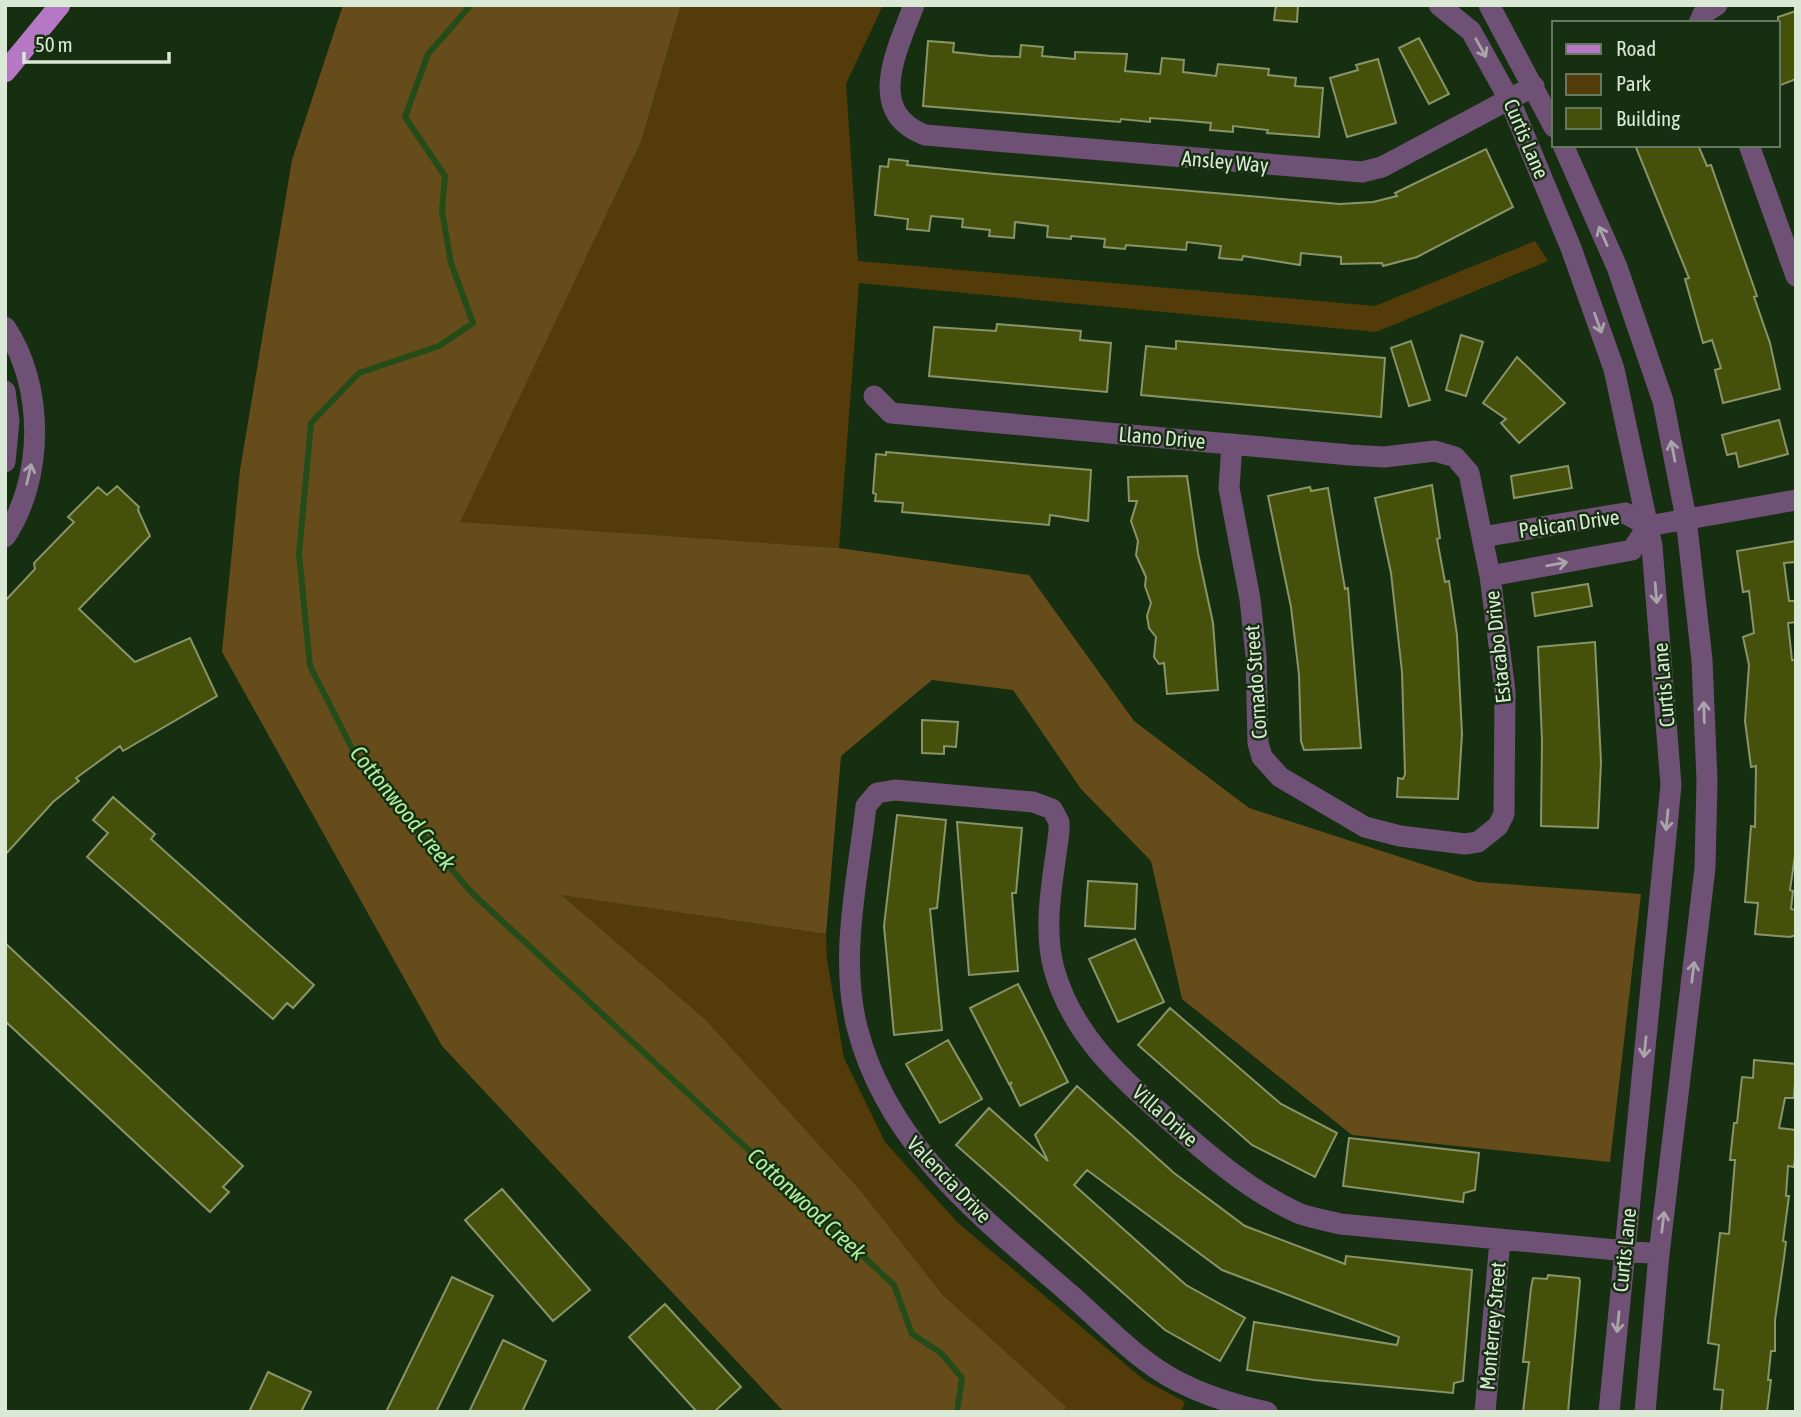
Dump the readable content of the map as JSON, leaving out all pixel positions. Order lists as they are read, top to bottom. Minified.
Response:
{"streets":{"street":["Curtis Lane","Ansley Way","Llano Drive","Pelican Drive","Estacabo Drive","Cornado Street","Villa Drive","Valencia Drive","Monterrey Street"]},"crossings":[["Curtis Lane","Ansley Way"],["Curtis Lane","Pelican Drive"],["Curtis Lane","Villa Drive"],["Llano Drive","Estacabo Drive"],["Llano Drive","Cornado Street"],["Pelican Drive","Estacabo Drive"],["Estacabo Drive","Cornado Street"],["Villa Drive","Valencia Drive"],["Villa Drive","Monterrey Street"]],"water":["Cottonwood Creek"],"legend":["Road","Park","Building"],"scale_bar":"50 m"}
